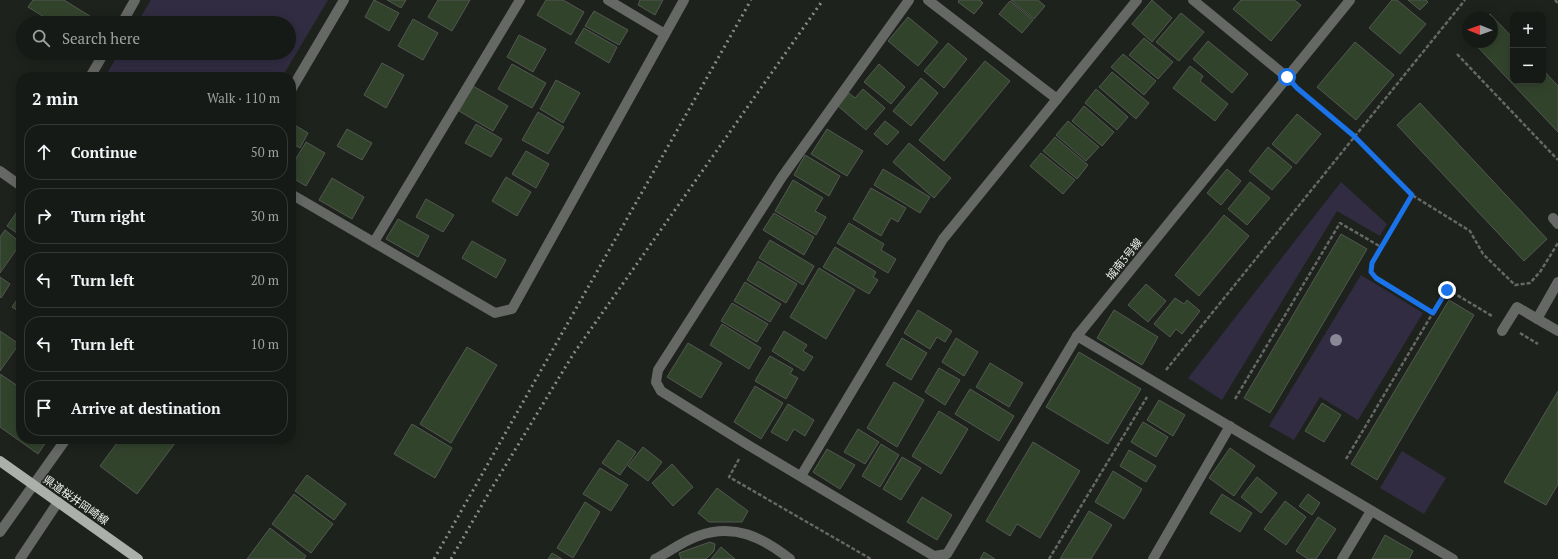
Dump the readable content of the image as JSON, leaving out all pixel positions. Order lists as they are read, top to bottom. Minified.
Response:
{"streets":{"main road":["県道桜井岡崎線"],"street":["城南3号線"]},"north":"left","page":{"map_buttons":["+","−"],"search":"Search here","heading":["2 min","Walk · 110 m"],"list":[["Continue","50 m"],["Turn right","30 m"],["Turn left","20 m"],["Turn left","10 m"],"Arrive at destination"]}}
